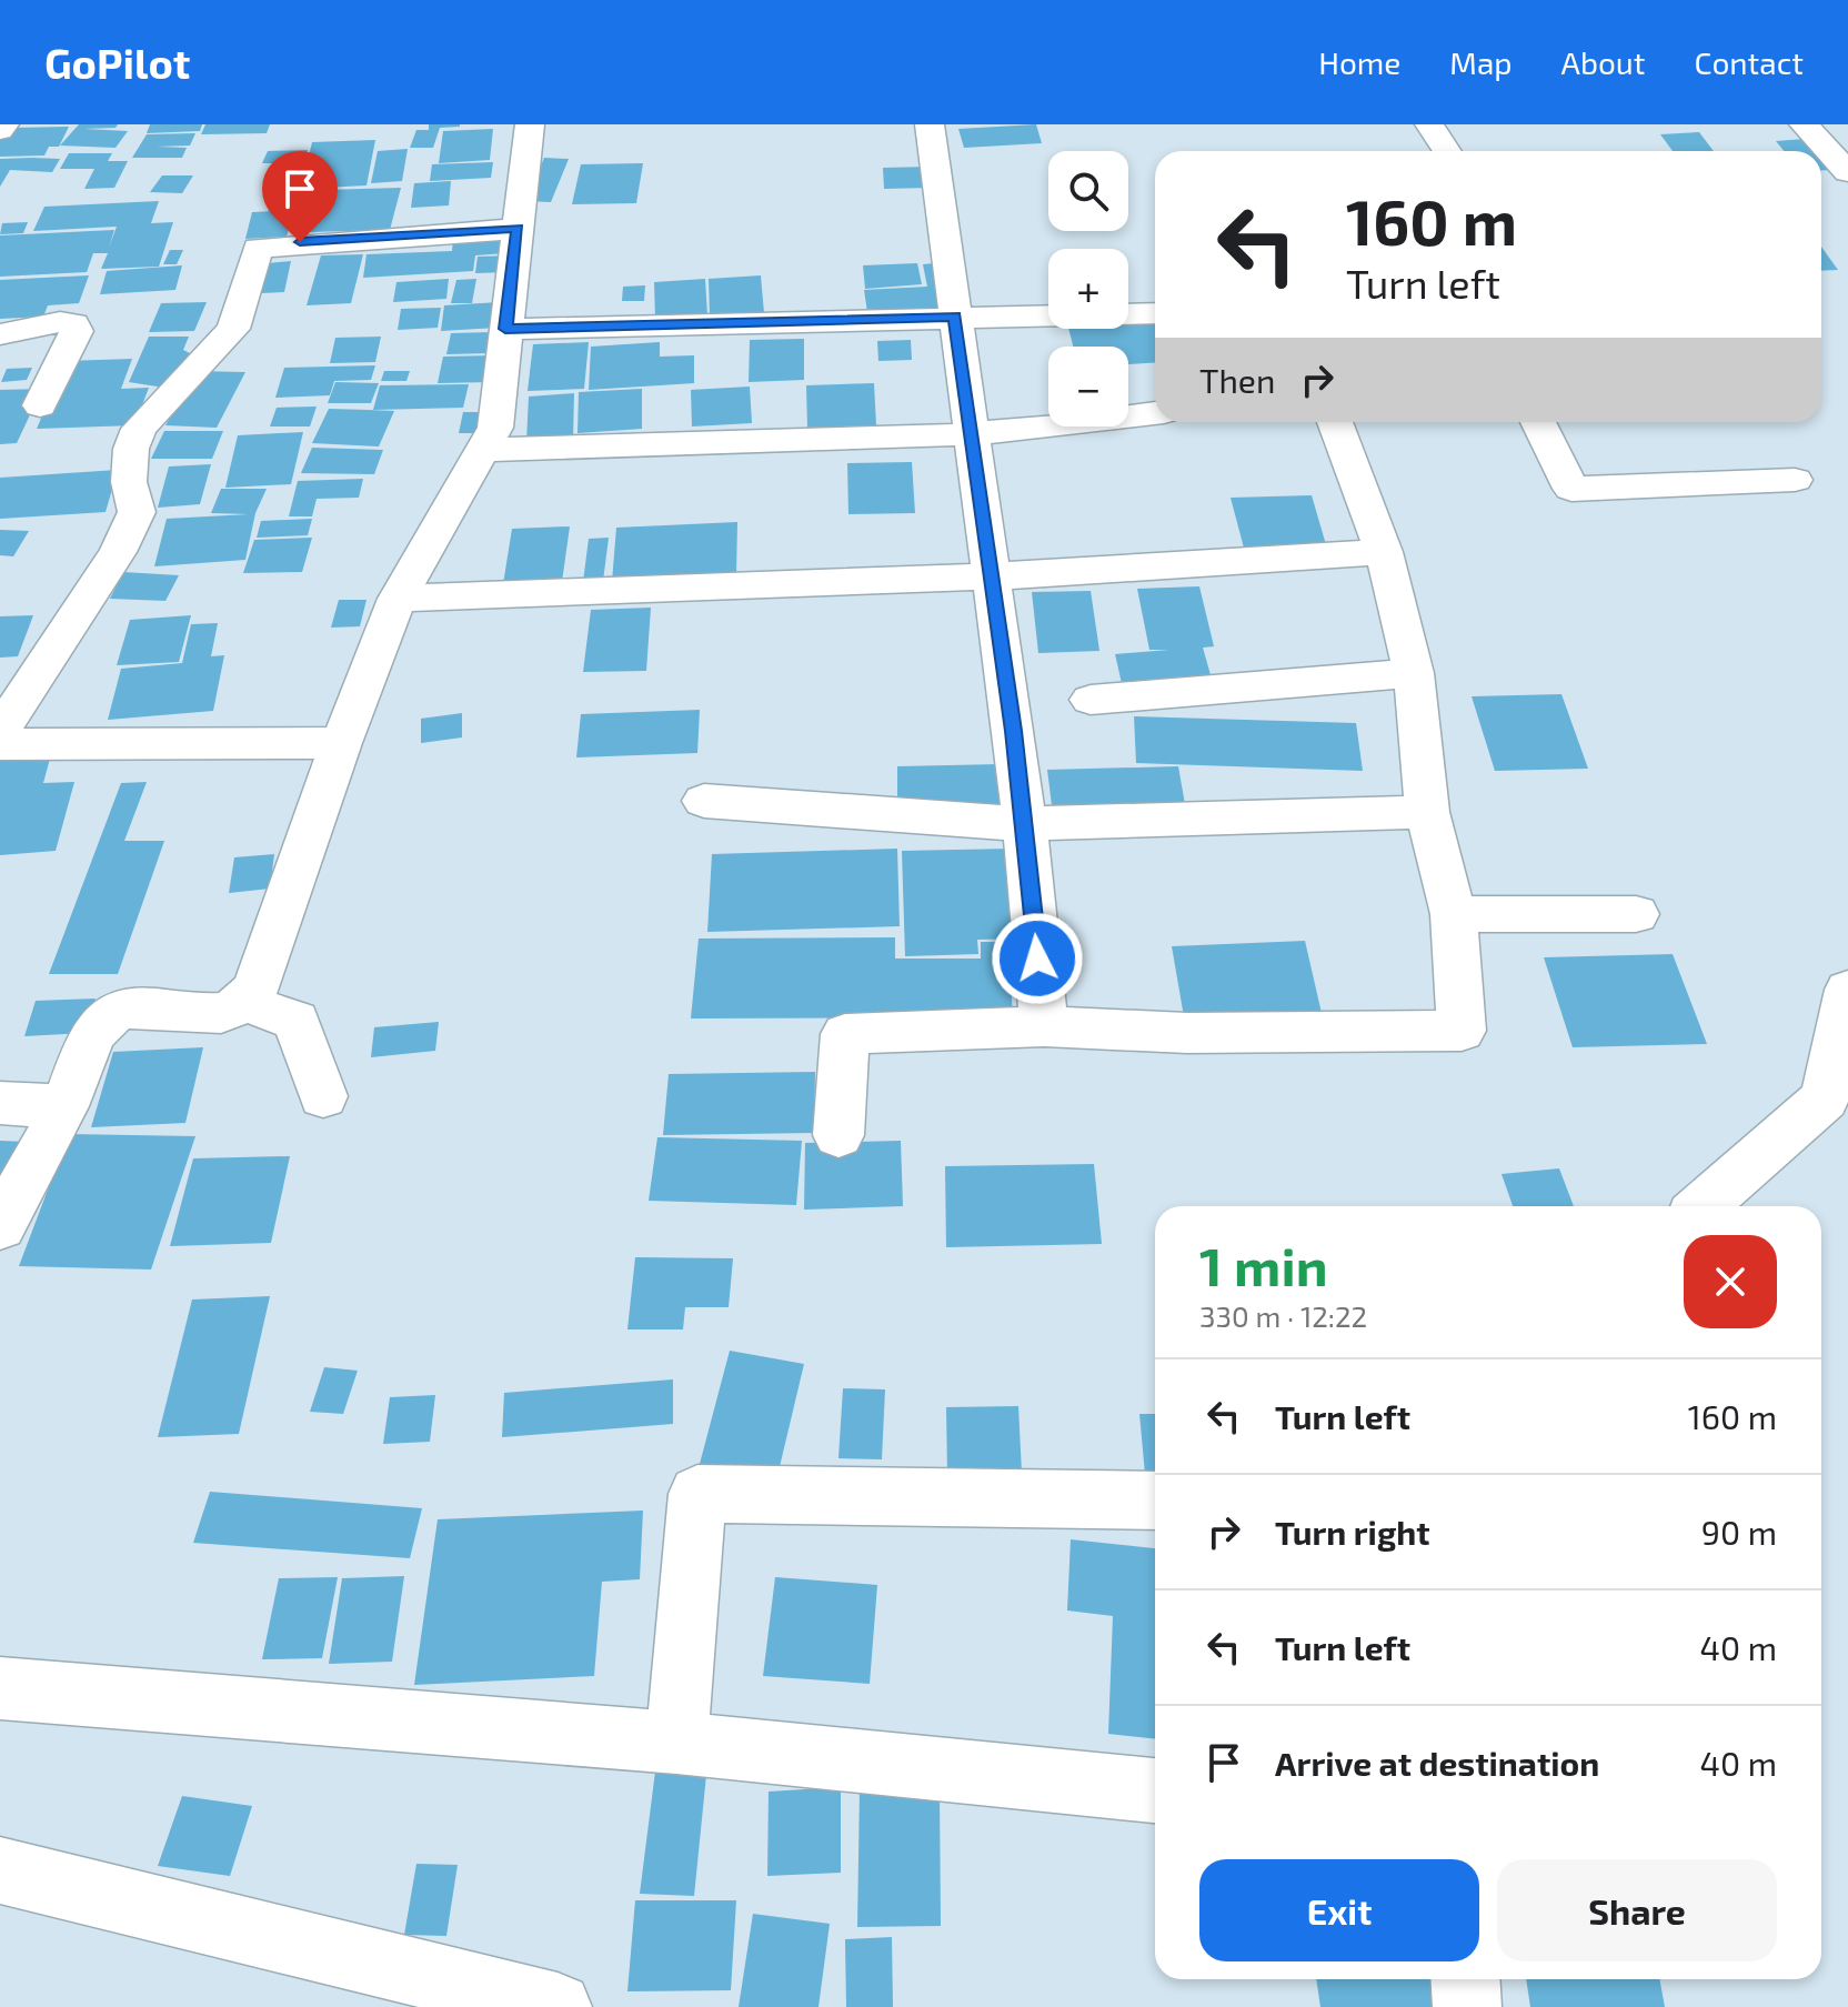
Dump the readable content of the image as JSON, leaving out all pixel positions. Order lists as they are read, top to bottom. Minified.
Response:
{"page":{"header":"GoPilot","nav":["Home","Map","About","Contact"],"map_buttons":["+","−"],"turn":["160 m","Turn left"],"then":"Then","heading":["1 min","330 m · 12:22"],"list":[{"name":"Turn left","value":"160 m"},{"name":"Turn right","value":"90 m"},{"name":"Turn left","value":"40 m"},{"name":"Arrive at destination","value":"40 m"}],"buttons":["Exit","Share"]}}
